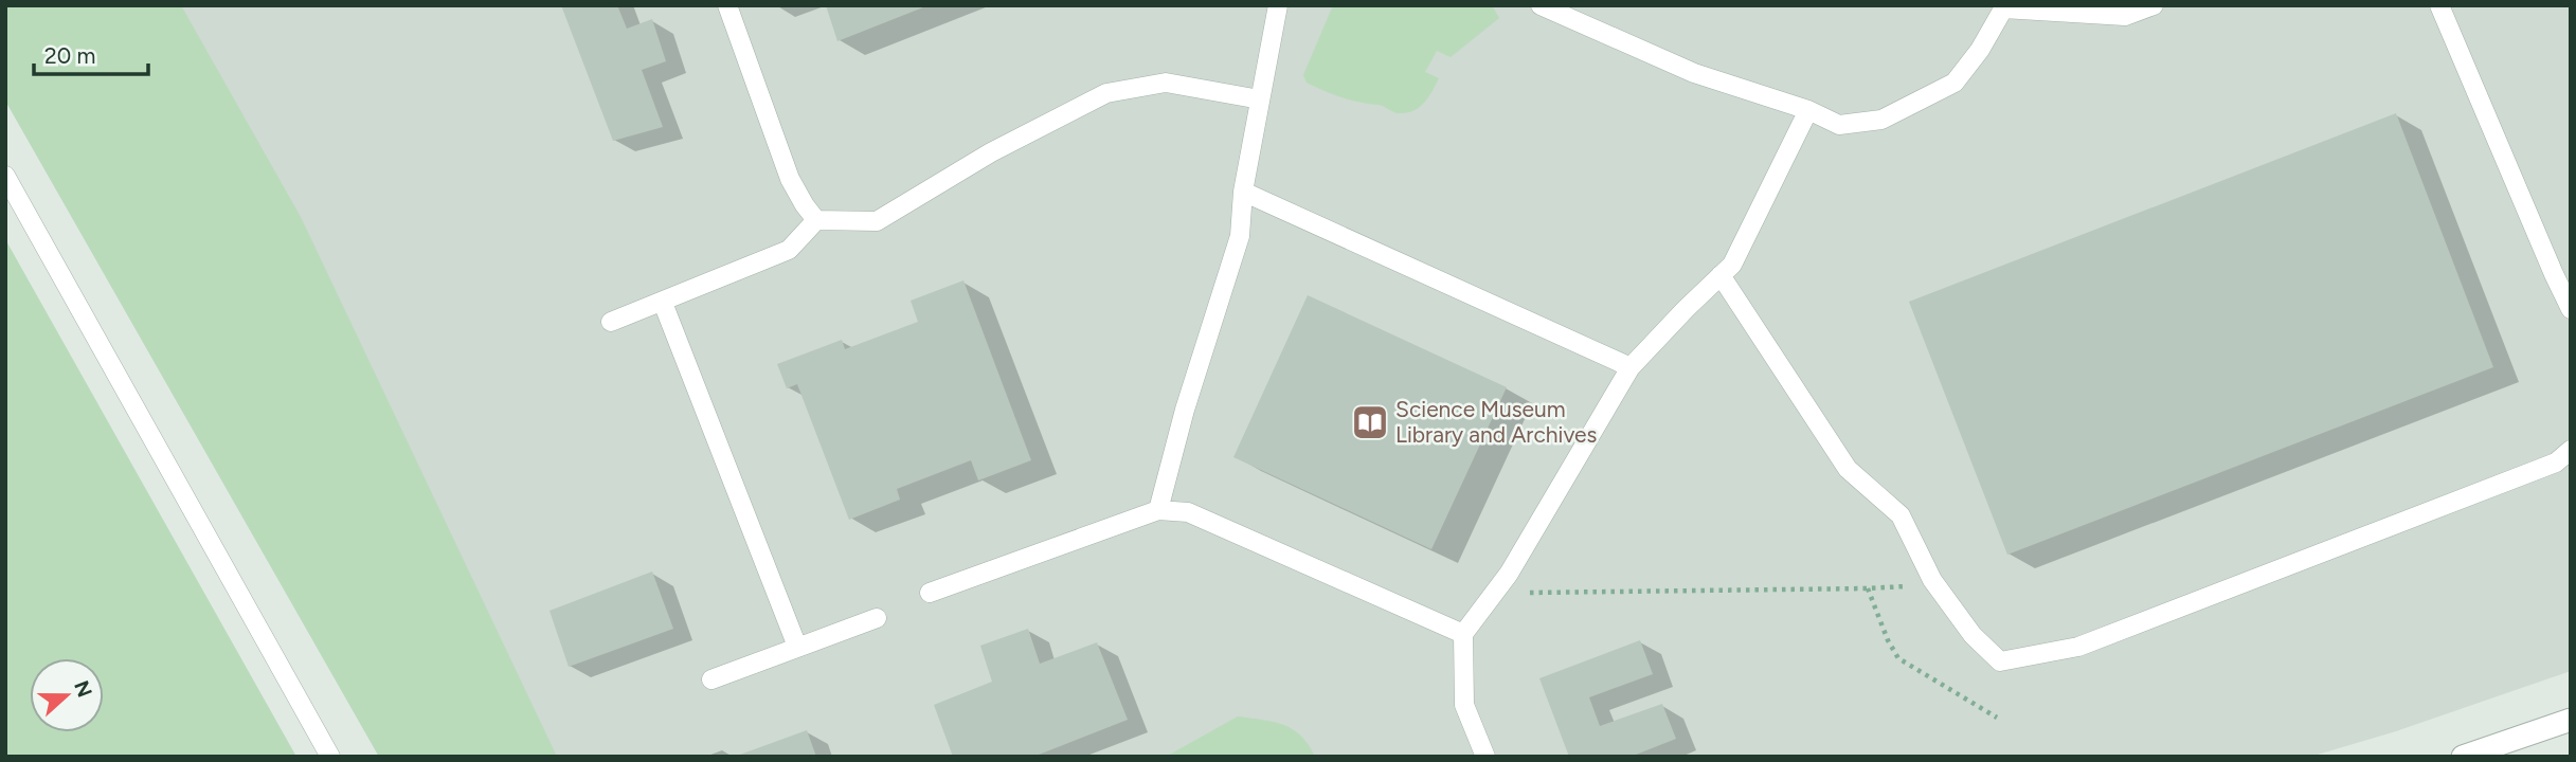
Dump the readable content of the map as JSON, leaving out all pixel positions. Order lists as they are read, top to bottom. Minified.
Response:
{"places":{"library":["Science Museum Library and Archives"]},"scale_bar":"20 m","north":"right"}
